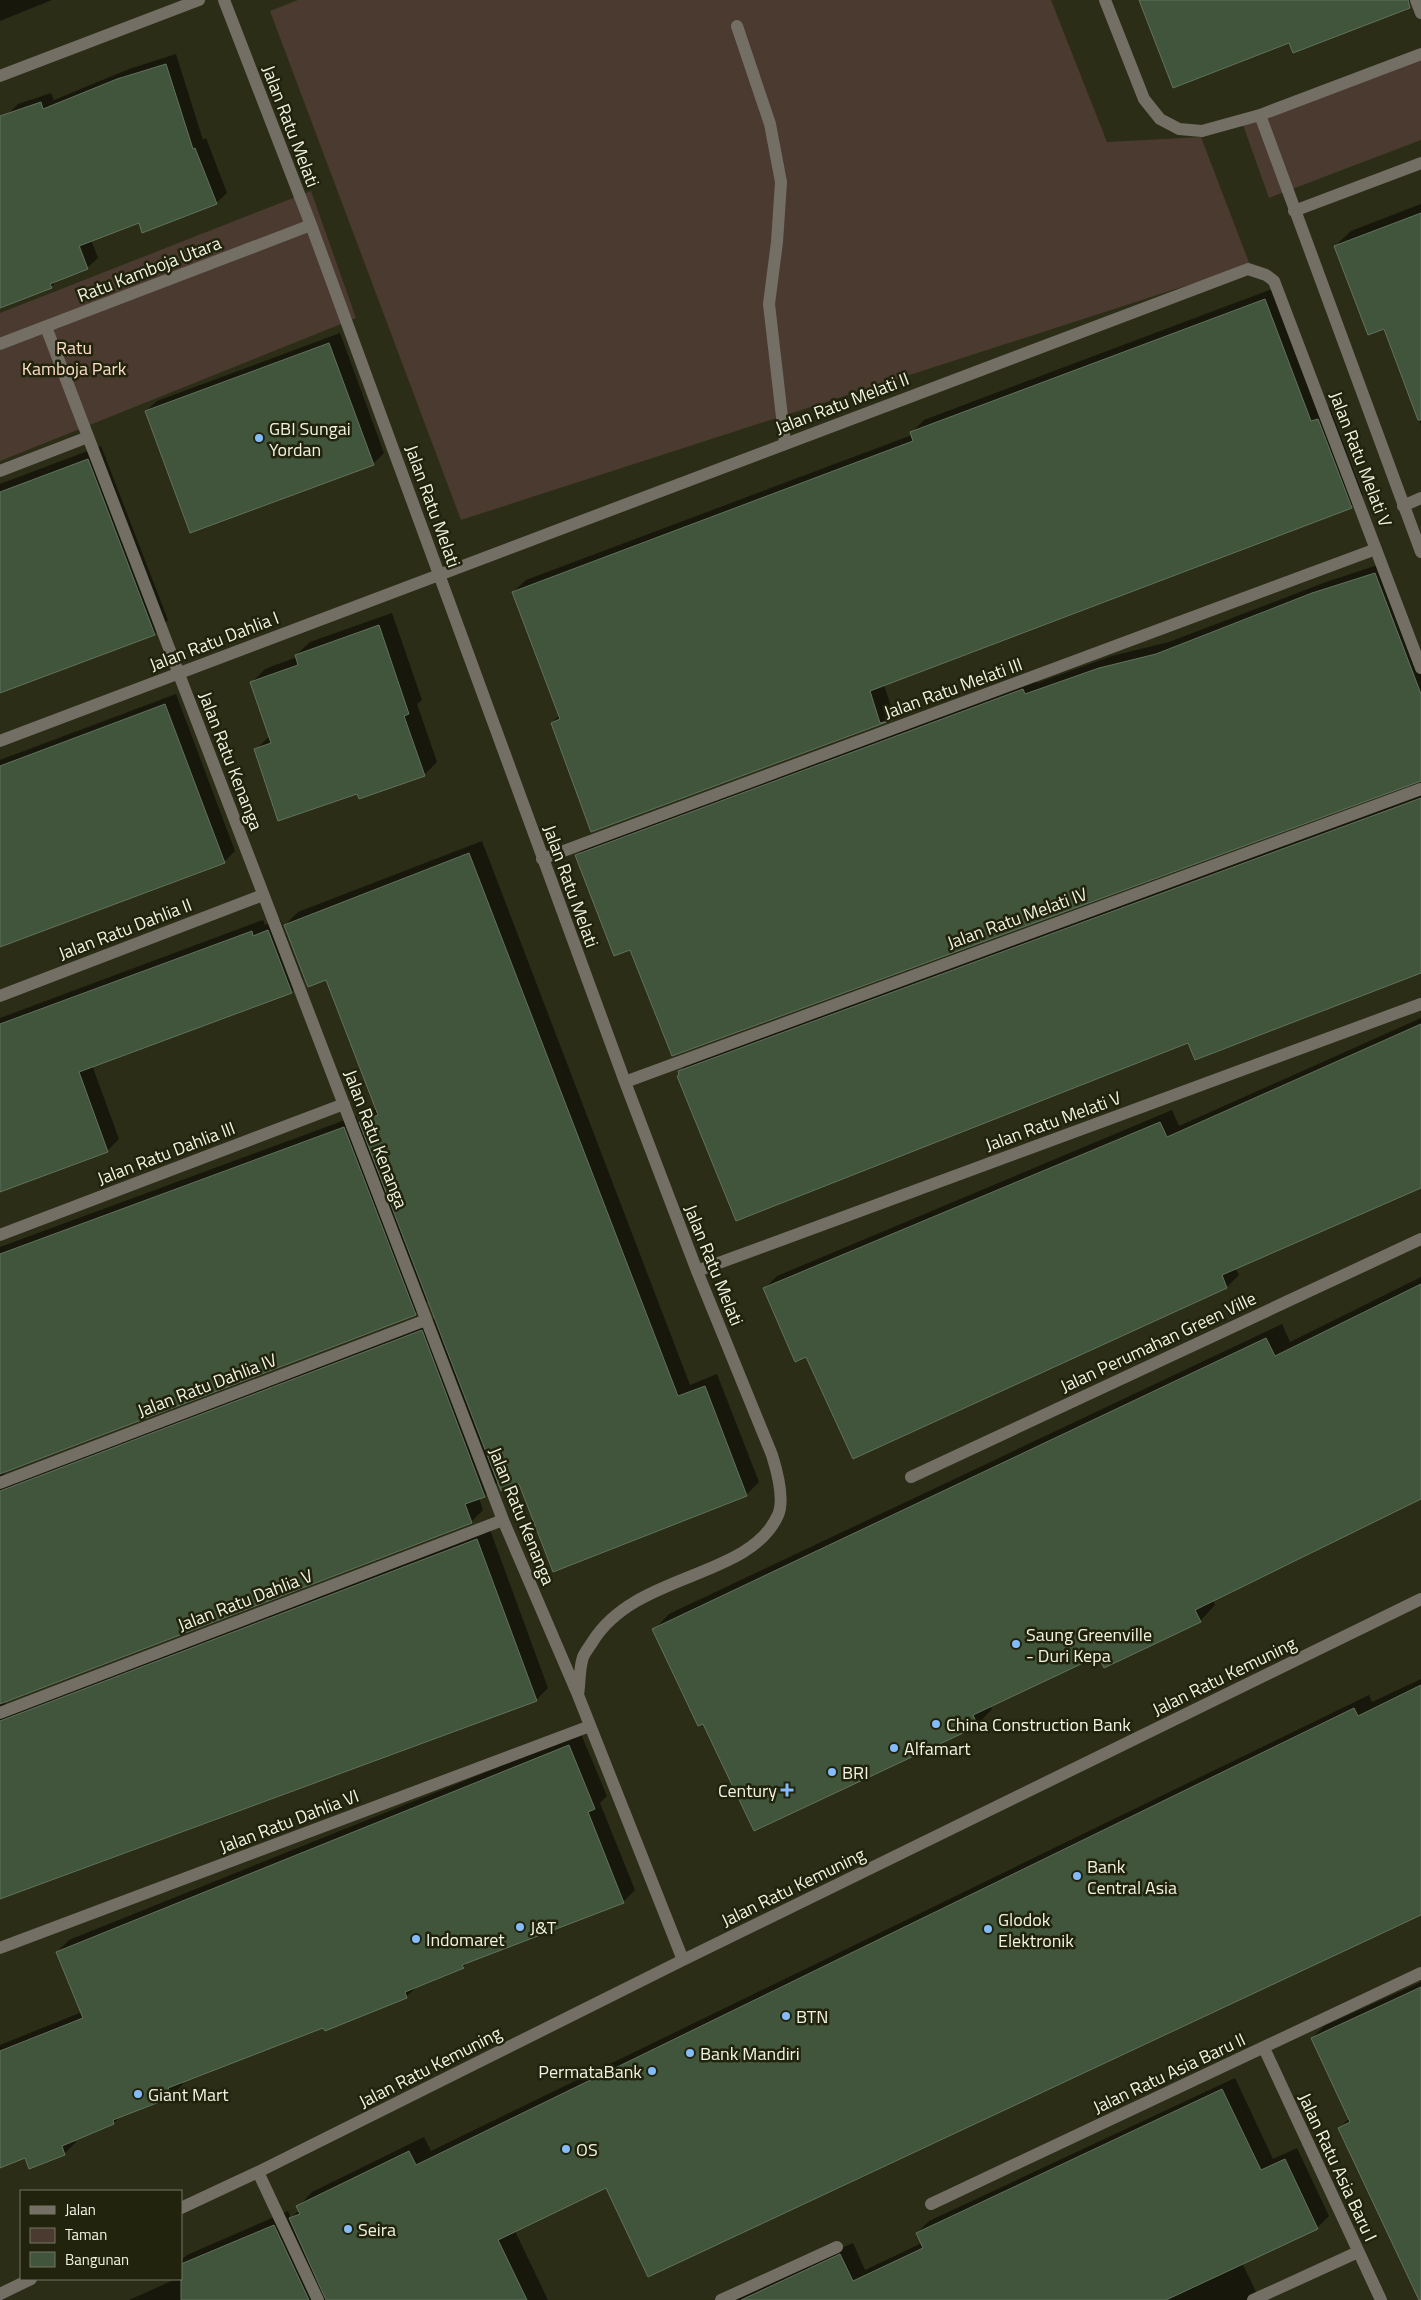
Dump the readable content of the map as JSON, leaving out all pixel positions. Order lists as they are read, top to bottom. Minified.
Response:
{"streets":{"street":["Jalan Ratu Melati","Ratu Kamboja Utara","Jalan Ratu Melati II","Jalan Ratu Melati V","Jalan Ratu Dahlia I","Jalan Ratu Melati III","Jalan Ratu Kenanga","Jalan Ratu Melati IV","Jalan Ratu Dahlia II","Jalan Ratu Dahlia III","Jalan Perumahan Green Ville","Jalan Ratu Dahlia IV","Jalan Ratu Dahlia V","Jalan Ratu Kemuning","Jalan Ratu Dahlia VI","Jalan Ratu Asia Baru II","Jalan Ratu Asia Baru I"]},"crossings":[["Jalan Ratu Melati","Ratu Kamboja Utara"],["Jalan Ratu Melati","Jalan Ratu Melati II"],["Jalan Ratu Melati","Jalan Ratu Melati V"],["Jalan Ratu Melati","Jalan Ratu Dahlia I"],["Jalan Ratu Melati","Jalan Ratu Melati III"],["Jalan Ratu Melati","Jalan Ratu Kenanga"],["Jalan Ratu Melati","Jalan Ratu Melati IV"],["Ratu Kamboja Utara","Jalan Ratu Kenanga"],["Jalan Ratu Melati II","Jalan Ratu Melati V"],["Jalan Ratu Melati II","Jalan Ratu Dahlia I"],["Jalan Ratu Melati V","Jalan Ratu Melati III"],["Jalan Ratu Dahlia I","Jalan Ratu Kenanga"],["Jalan Ratu Kenanga","Jalan Ratu Dahlia II"],["Jalan Ratu Kenanga","Jalan Ratu Dahlia III"],["Jalan Ratu Kenanga","Jalan Ratu Dahlia IV"],["Jalan Ratu Kenanga","Jalan Ratu Dahlia V"],["Jalan Ratu Kenanga","Jalan Ratu Kemuning"],["Jalan Ratu Kenanga","Jalan Ratu Dahlia VI"],["Jalan Ratu Asia Baru II","Jalan Ratu Asia Baru I"]],"parks":["Ratu Kamboja Park"],"places":{"other":["GBI Sungai Yordan","Saung Greenville - Duri Kepa","China Construction Bank","Alfamart","BRI","Bank Central Asia","J&T","Glodok Elektronik","Indomaret","BTN","Bank Mandiri","PermataBank","Giant Mart","OS","Seira"],"health":["Century"]},"legend":["Jalan","Taman","Bangunan"]}
